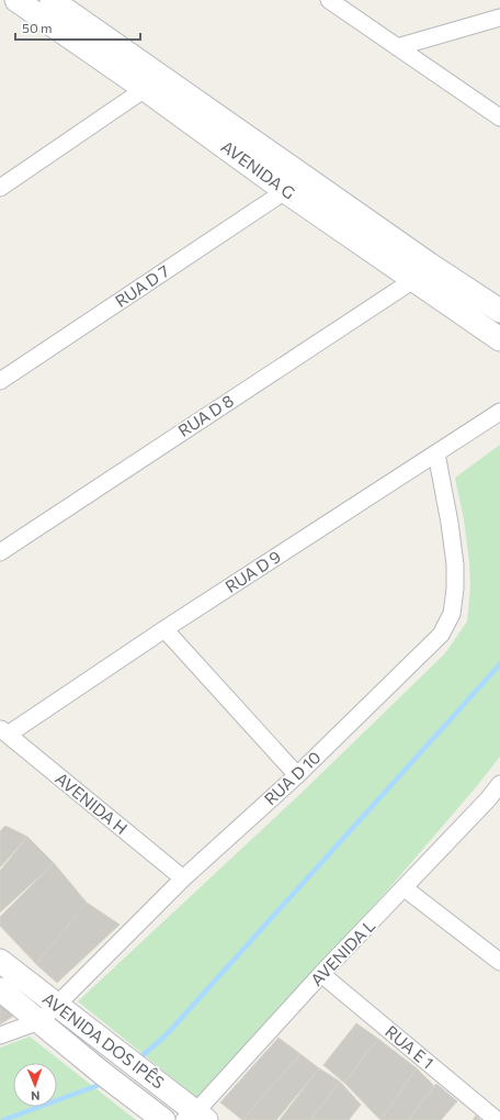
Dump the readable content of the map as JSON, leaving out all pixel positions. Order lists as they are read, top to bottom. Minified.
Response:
{"streets":{"main road":["AVENIDA G","AVENIDA DOS IPÊS"],"street":["RUA D 7","RUA D 8","RUA D 9","RUA D 10","AVENIDA H","AVENIDA L","RUA E 1"]},"crossings":[["AVENIDA G","RUA D 7"],["AVENIDA G","RUA D 8"],["RUA D 9","RUA D 10"],["RUA D 9","AVENIDA H"],["RUA D 10","AVENIDA H"],["RUA D 10","AVENIDA DOS IPÊS"],["AVENIDA L","AVENIDA DOS IPÊS"],["AVENIDA L","RUA E 1"]],"scale_bar":"50 m","north":"bottom"}
